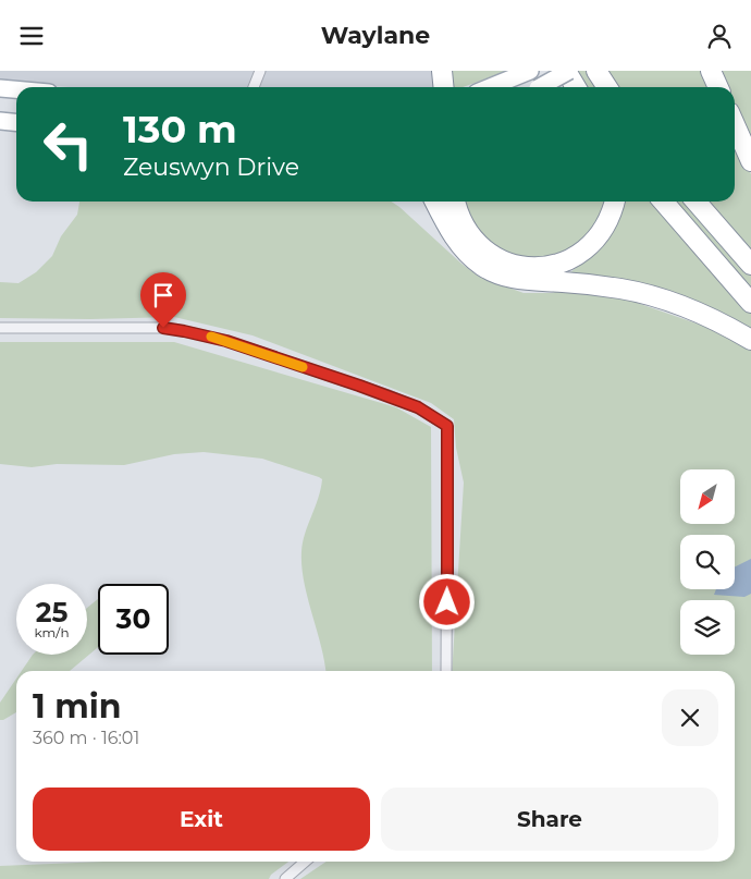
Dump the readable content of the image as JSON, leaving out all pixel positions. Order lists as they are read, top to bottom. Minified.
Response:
{"north":"bottom left","page":{"header":"Waylane","turn":["130 m","Zeuswyn Drive"],"speed":"25 km/h","limit":"30","heading":["1 min","360 m · 16:01"],"buttons":["Exit","Share"]}}
